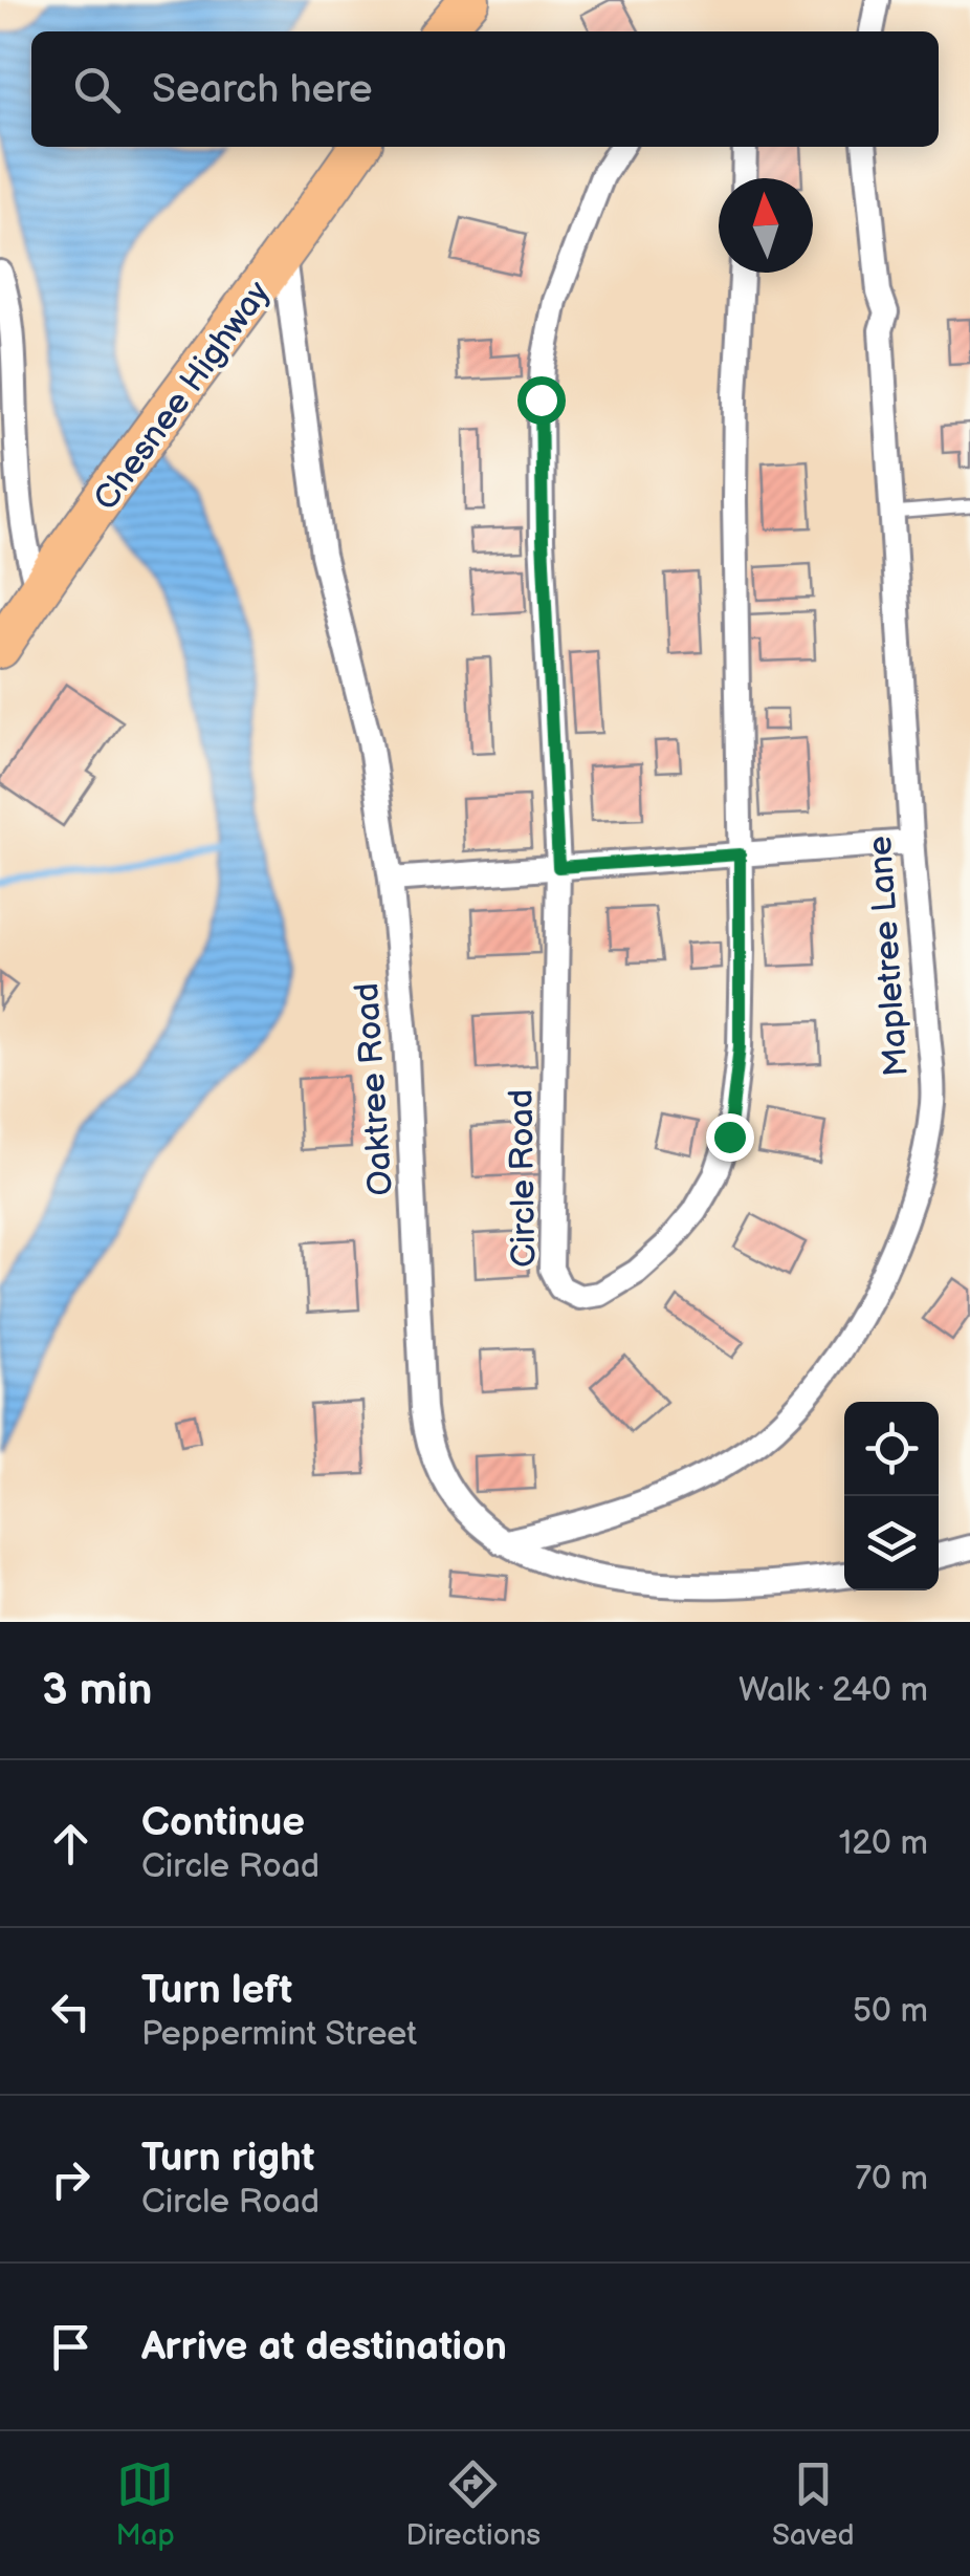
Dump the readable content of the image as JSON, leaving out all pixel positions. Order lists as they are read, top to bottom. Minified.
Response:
{"streets":{"main road":["Chesnee Highway"],"street":["Mapletree Lane","Oaktree Road","Circle Road"]},"crossings":[["Chesnee Highway","Oaktree Road"],["Mapletree Lane","Oaktree Road"]],"north":"top","page":{"search":"Search here","heading":["3 min","Walk · 240 m"],"list":[["Continue","Circle Road","120 m"],["Turn left","Peppermint Street","50 m"],["Turn right","Circle Road","70 m"],"Arrive at destination"],"nav":["Map","Directions","Saved"]}}
